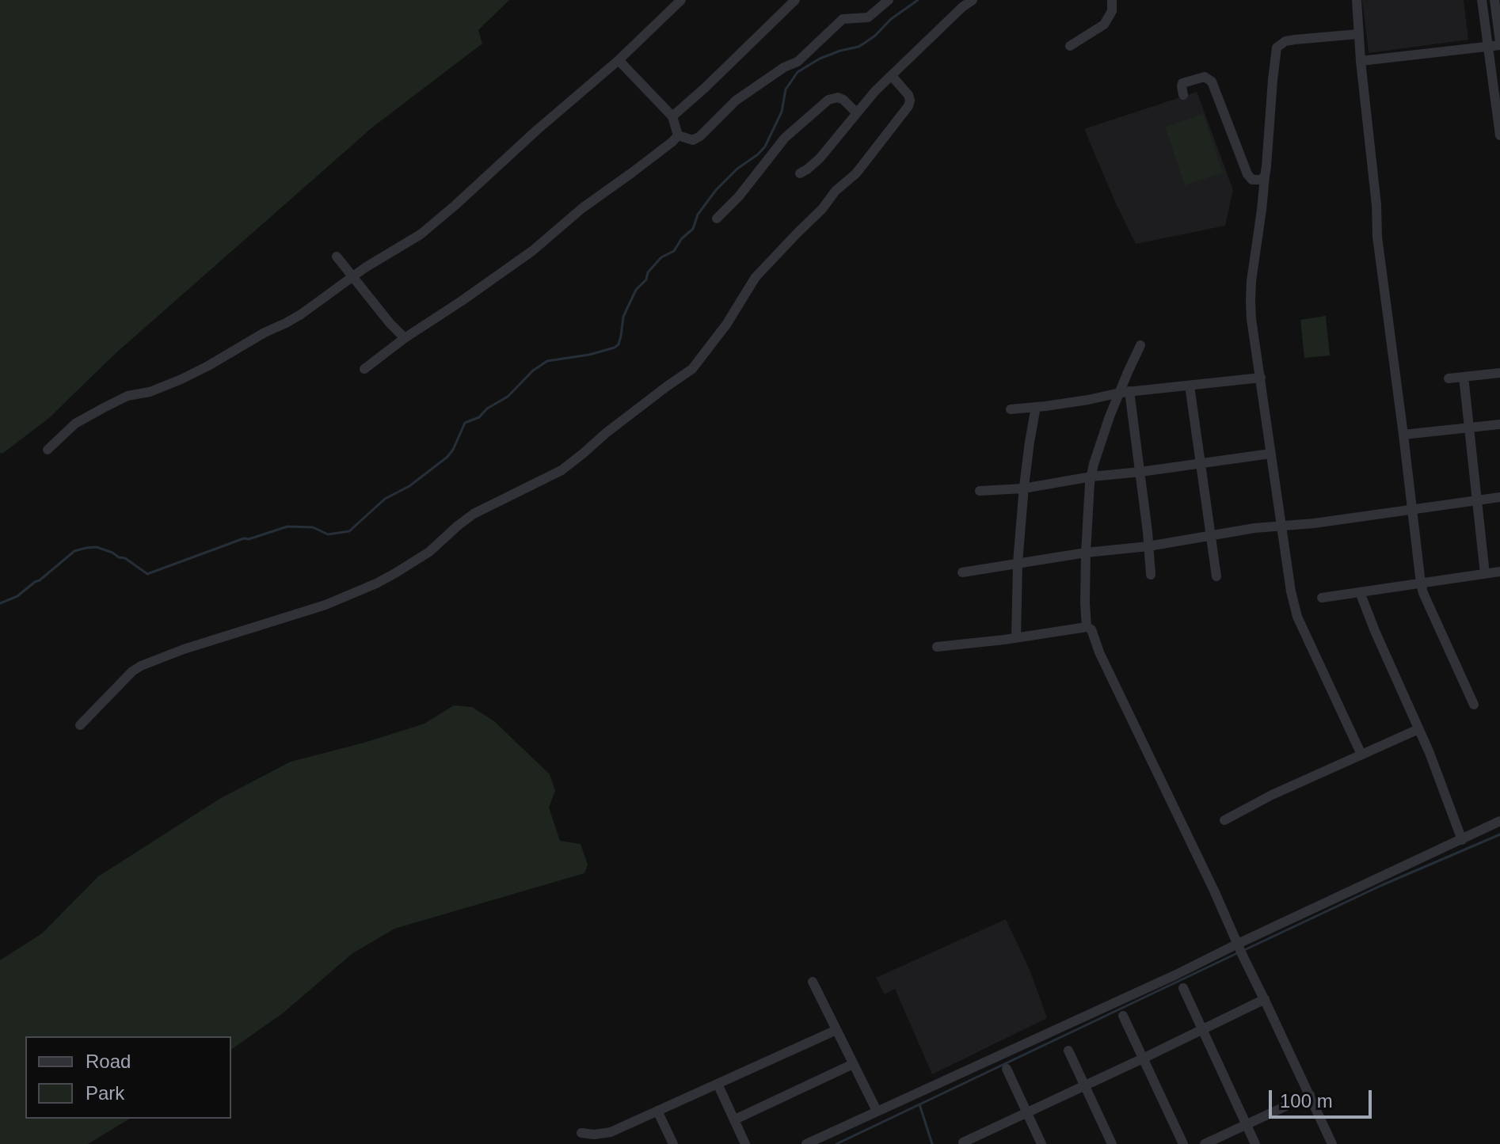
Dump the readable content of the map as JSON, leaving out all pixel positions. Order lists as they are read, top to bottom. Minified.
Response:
{"legend":["Road","Park"],"scale_bar":"100 m"}
